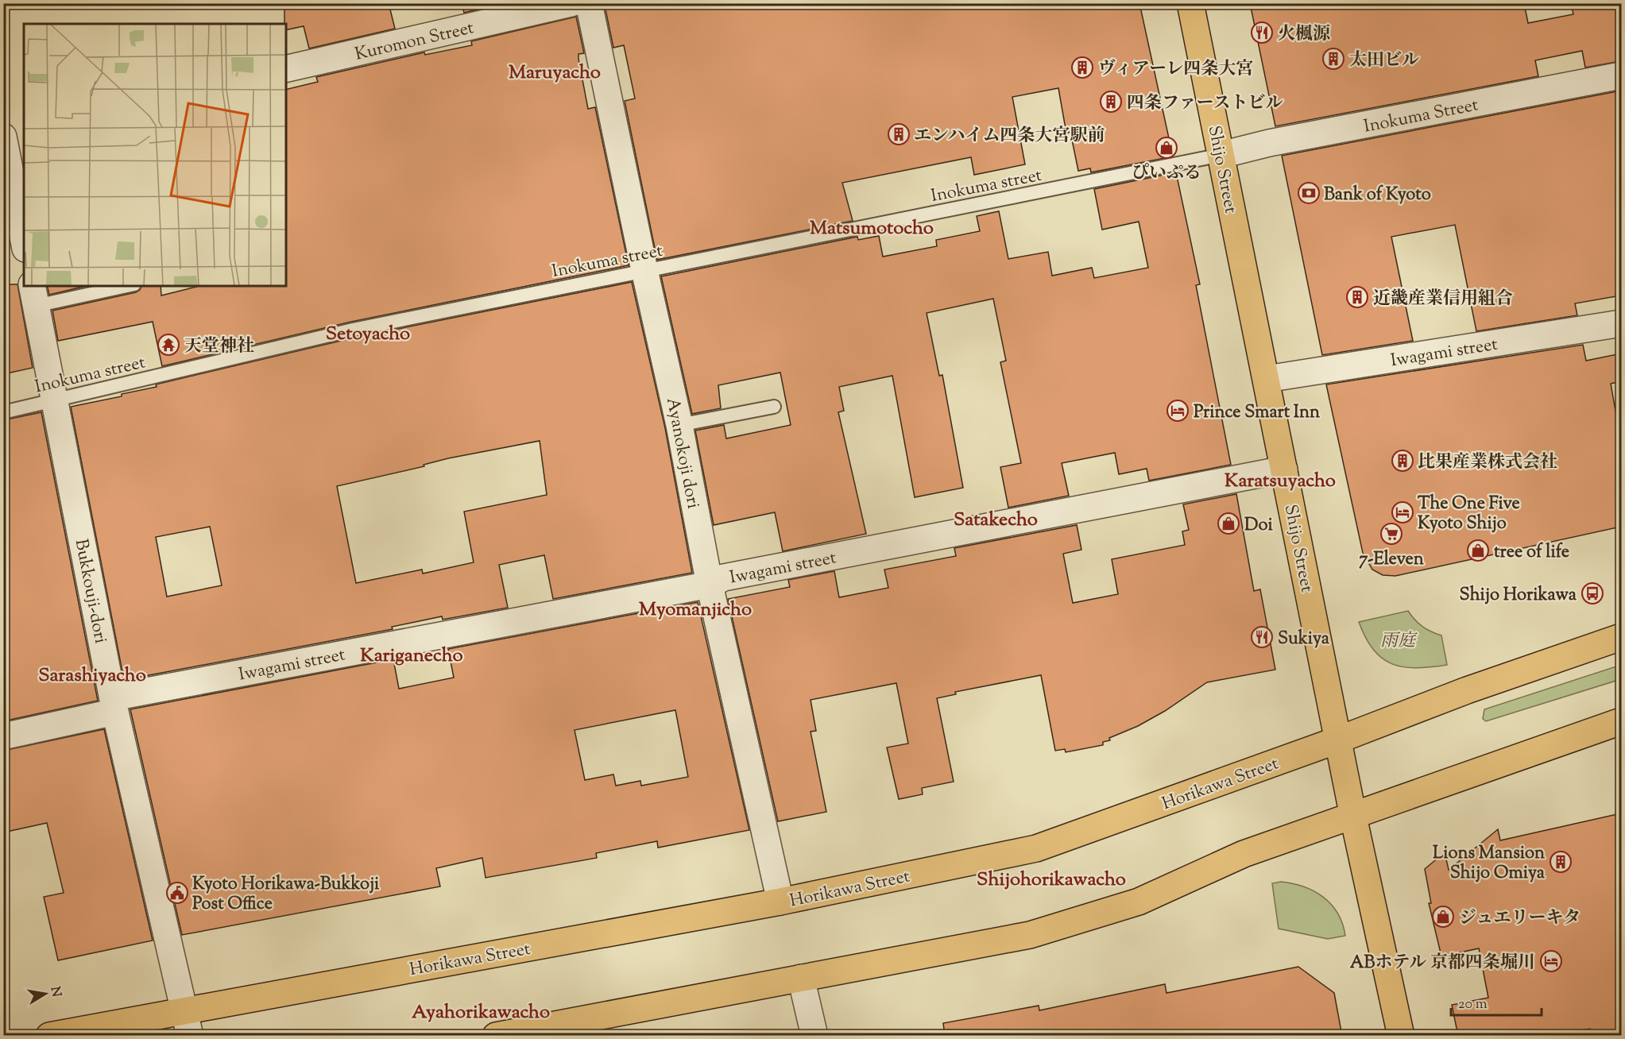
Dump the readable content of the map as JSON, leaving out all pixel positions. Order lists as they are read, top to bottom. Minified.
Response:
{"streets":{"main road":["Shijo Street","Horikawa Street"],"street":["Kuromon Street","Inokuma Street","Iwagami street","Ayanokoji dori","Bukkouji-dori"],"lane":["Inokuma street"]},"crossings":[["Inokuma Street","Shijo Street"],["Inokuma Street","Inokuma street"],["Shijo Street","Inokuma street"],["Shijo Street","Iwagami street"],["Shijo Street","Horikawa Street"],["Inokuma street","Ayanokoji dori"],["Inokuma street","Bukkouji-dori"],["Iwagami street","Ayanokoji dori"],["Iwagami street","Bukkouji-dori"],["Ayanokoji dori","Horikawa Street"],["Bukkouji-dori","Horikawa Street"]],"districts":["Maruyacho","Matsumotocho","Setoyacho","Karatsuyacho","Satakecho","Myomanjicho","Kariganecho","Sarashiyacho","Shijohorikawacho","Ayahorikawacho"],"parks":["雨庭"],"places":{"restaurant":["火楓源","Sukiya"],"building":["太田ビル","ヴィアーレ四条大宮","四条ファーストビル","エンハイム四条大宮駅前","近畿産業信用組合","比果産業株式会社","Lions Mansion Shijo Omiya"],"shop":["ぴいぷる","Doi","tree of life","ジュエリーキタ"],"bank":["Bank of Kyoto"],"temple":["天堂神社"],"hotel":["Prince Smart Inn","The One Five Kyoto Shijo","ABホテル 京都四条堀川"],"supermarket":["7-Eleven"],"bus stop":["Shijo Horikawa"],"public building":["Kyoto Horikawa-Bukkoji Post Office"]},"scale_bar":"20 m","north":"right"}
